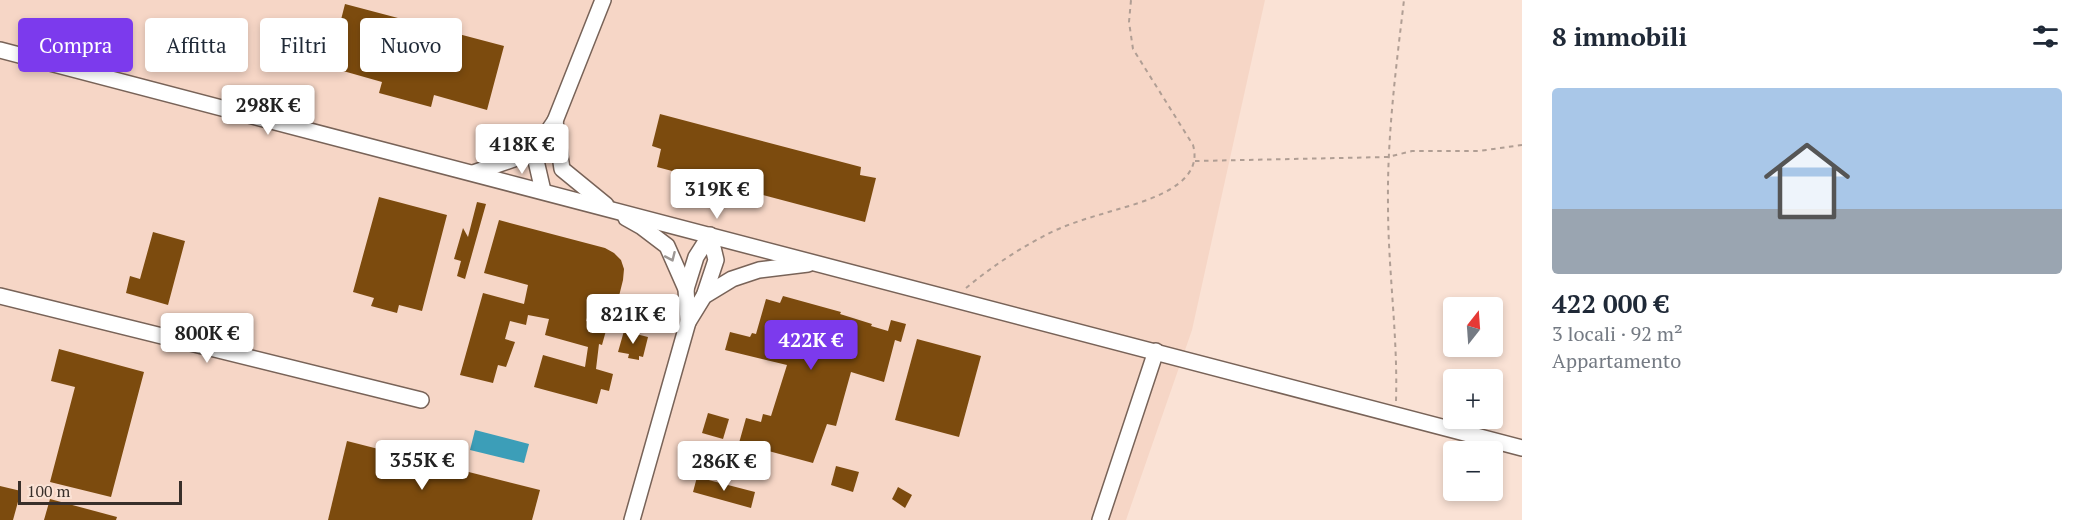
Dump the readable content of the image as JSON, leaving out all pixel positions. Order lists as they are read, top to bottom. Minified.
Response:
{"scale_bar":"100 m","north":"top","page":{"heading":"8 immobili","chip":["Compra","Affitta","Filtri","Nuovo"],"list":[{"name":"422 000 €","note":"3 locali · 92 m² · Appartamento"}],"price":["298K €","418K €","319K €","821K €","800K €","422K €","355K €","286K €"],"map_buttons":["+","−"],"scale":"100 m"}}
